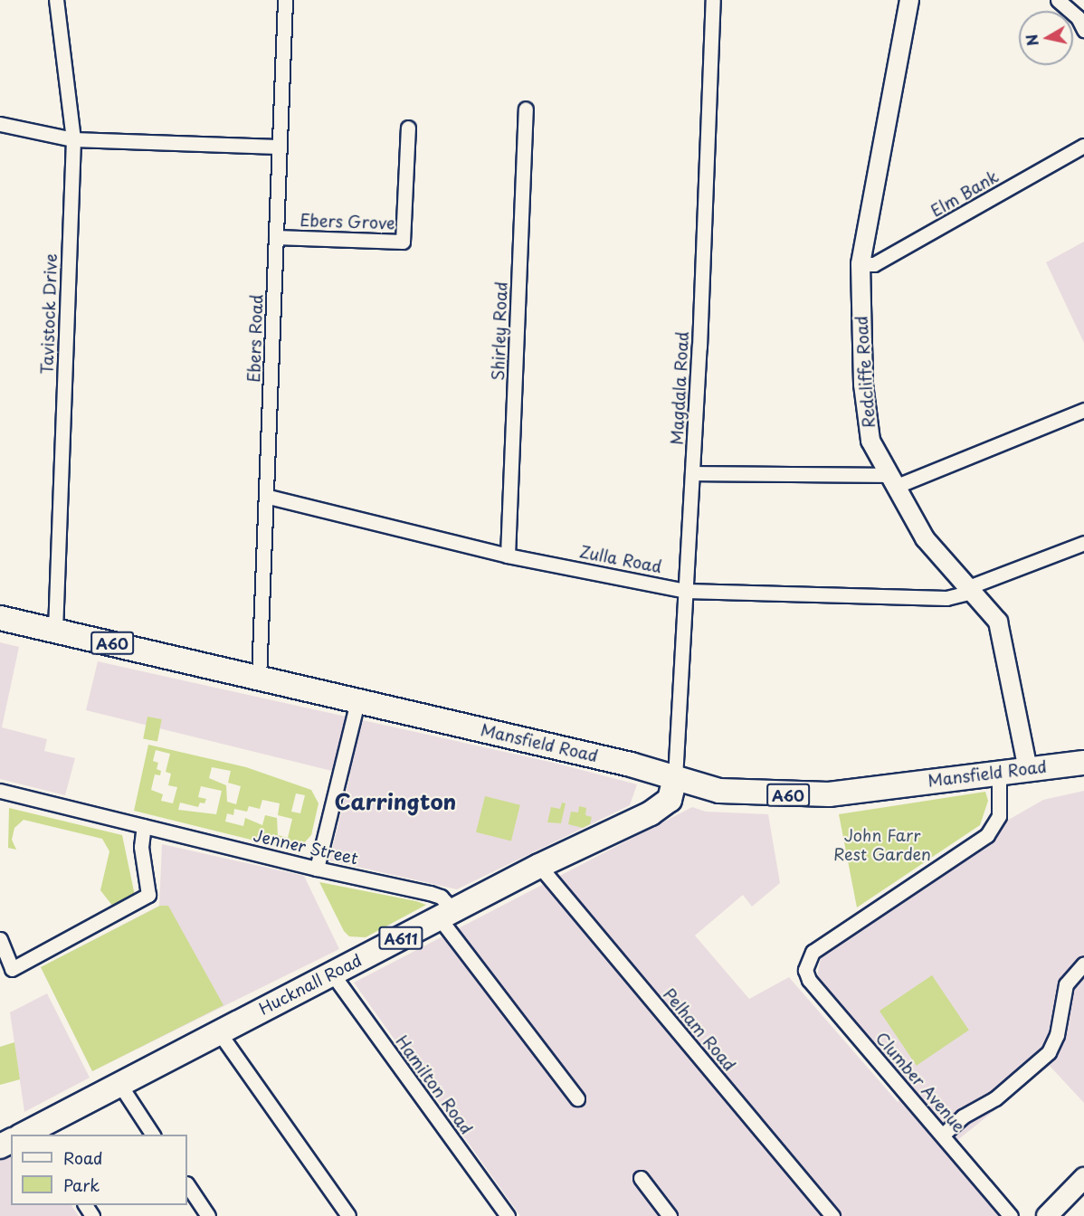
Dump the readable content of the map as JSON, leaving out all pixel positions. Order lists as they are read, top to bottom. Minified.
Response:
{"streets":{"main road":["A60","Mansfield Road","A611","Hucknall Road"],"street":["Elm Bank","Ebers Grove","Tavistock Drive","Shirley Road","Ebers Road","Redcliffe Road","Magdala Road","Zulla Road","Jenner Street","Pelham Road","Clumber Avenue","Hamilton Road"]},"crossings":[["Elm Bank","Redcliffe Road"],["Ebers Grove","Ebers Road"],["Tavistock Drive","Mansfield Road"],["Shirley Road","Zulla Road"],["Ebers Road","Zulla Road"],["Ebers Road","Mansfield Road"],["Redcliffe Road","Zulla Road"],["Redcliffe Road","Mansfield Road"],["Magdala Road","Zulla Road"],["Magdala Road","Mansfield Road"],["Magdala Road","Hucknall Road"],["Mansfield Road","Hucknall Road"],["Mansfield Road","Clumber Avenue"],["Jenner Street","Hucknall Road"],["Hucknall Road","Pelham Road"],["Hucknall Road","Hamilton Road"]],"districts":["Carrington"],"parks":["John Farr Rest Garden"],"legend":["Road","Park"],"north":"left"}
